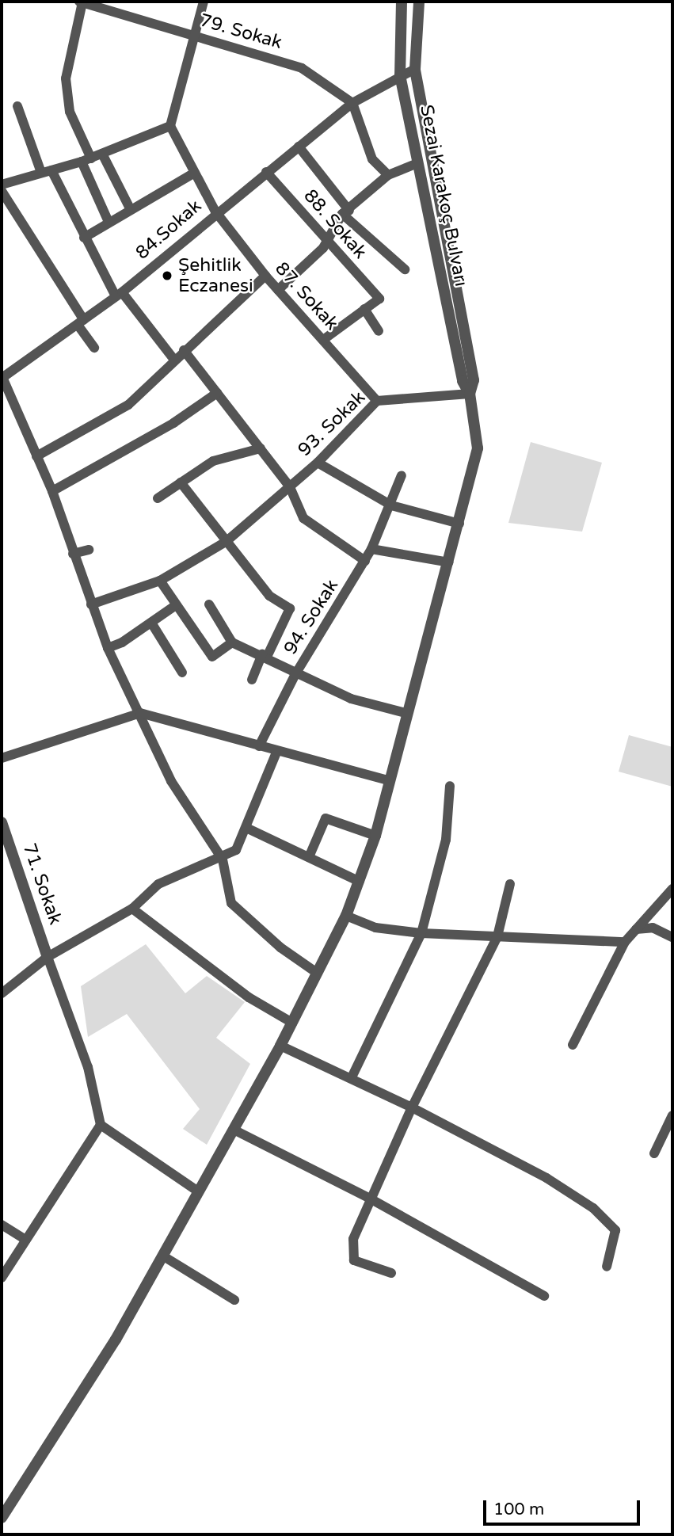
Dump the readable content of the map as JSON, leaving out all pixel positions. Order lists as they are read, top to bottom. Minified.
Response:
{"streets":{"street":["79. Sokak","Sezai Karakoç Bulvarı","88. Sokak","84.Sokak","87. Sokak","93. Sokak","94. Sokak","71. Sokak"]},"crossings":[["79. Sokak","84.Sokak"],["Sezai Karakoç Bulvarı","84.Sokak"],["Sezai Karakoç Bulvarı","93. Sokak"],["88. Sokak","84.Sokak"],["84.Sokak","87. Sokak"],["87. Sokak","93. Sokak"]],"places":["Şehitlik Eczanesi"],"scale_bar":"100 m"}
